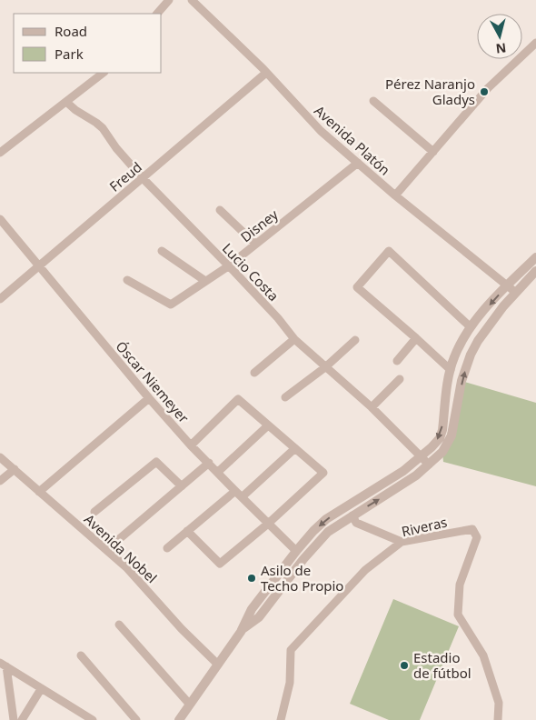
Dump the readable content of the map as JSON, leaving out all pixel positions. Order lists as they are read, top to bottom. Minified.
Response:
{"streets":{"street":["Avenida Platón","Freud","Disney","Lucio Costa","Óscar Niemeyer","Riveras","Avenida Nobel"]},"crossings":[["Avenida Platón","Freud"],["Avenida Platón","Disney"],["Freud","Lucio Costa"],["Freud","Óscar Niemeyer"],["Disney","Lucio Costa"]],"places":["Pérez Naranjo Gladys","Asilo de Techo Propio","Estadio de fútbol"],"legend":["Road","Park"],"north":"bottom"}
